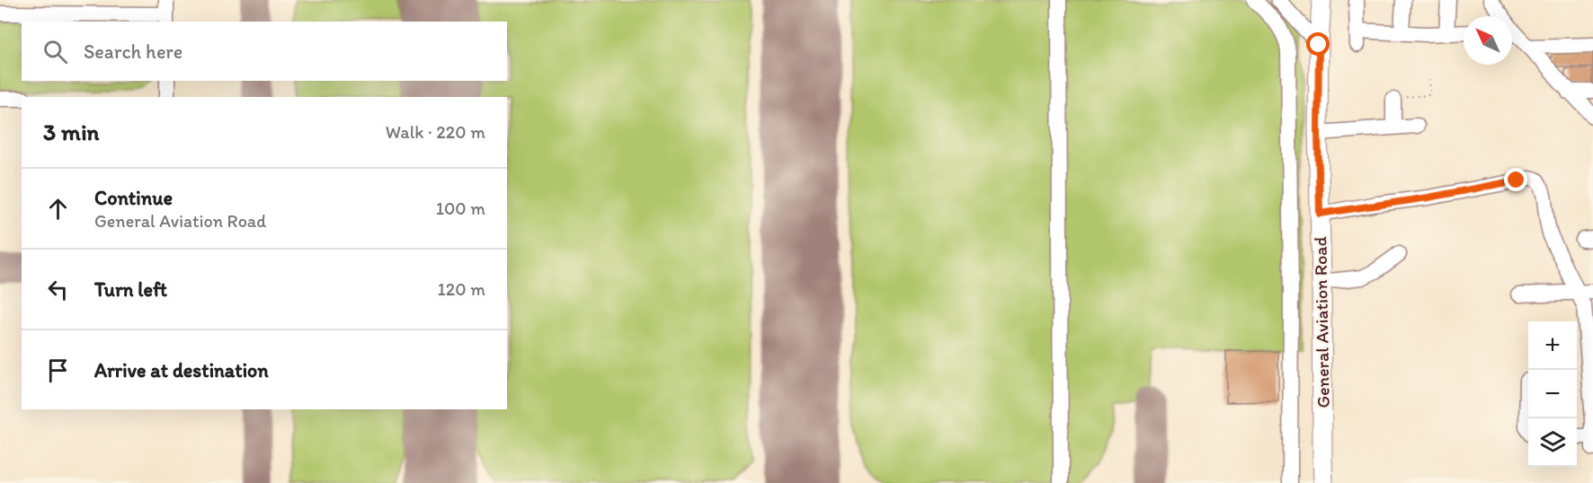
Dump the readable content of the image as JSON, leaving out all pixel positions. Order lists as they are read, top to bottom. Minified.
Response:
{"streets":{"main road":["General Aviation Road"]},"north":"top left","page":{"search":"Search here","heading":["3 min","Walk · 220 m"],"list":[["Continue","General Aviation Road","100 m"],["Turn left","120 m"],"Arrive at destination"],"map_buttons":["+","−"]}}
